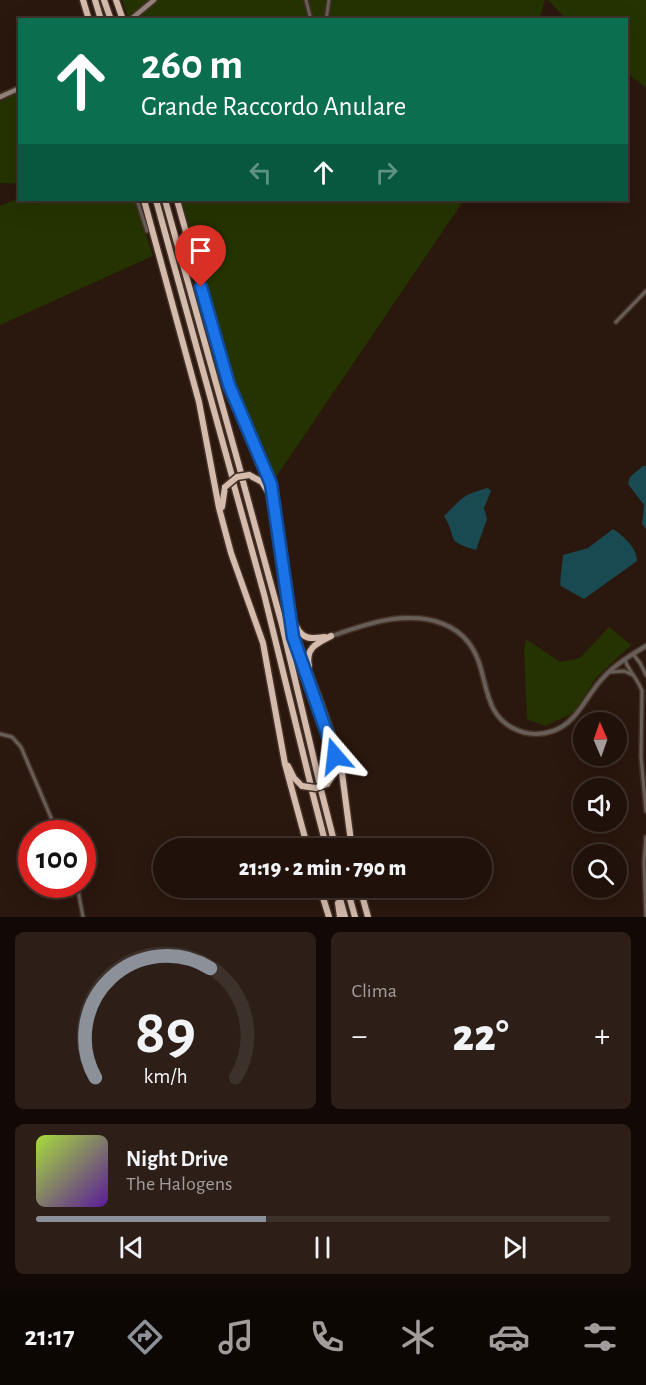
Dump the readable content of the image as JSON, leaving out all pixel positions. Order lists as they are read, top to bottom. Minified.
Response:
{"north":"top","page":{"turn":["260 m","Grande Raccordo Anulare"],"limit":"100","trip":"21:19 · 2 min · 790 m","tile":"Clima","heat":["−","22°","+"],"song":["Night Drive","The Halogens"],"tabs":"21:17","gauge":["89","km/h"]}}
